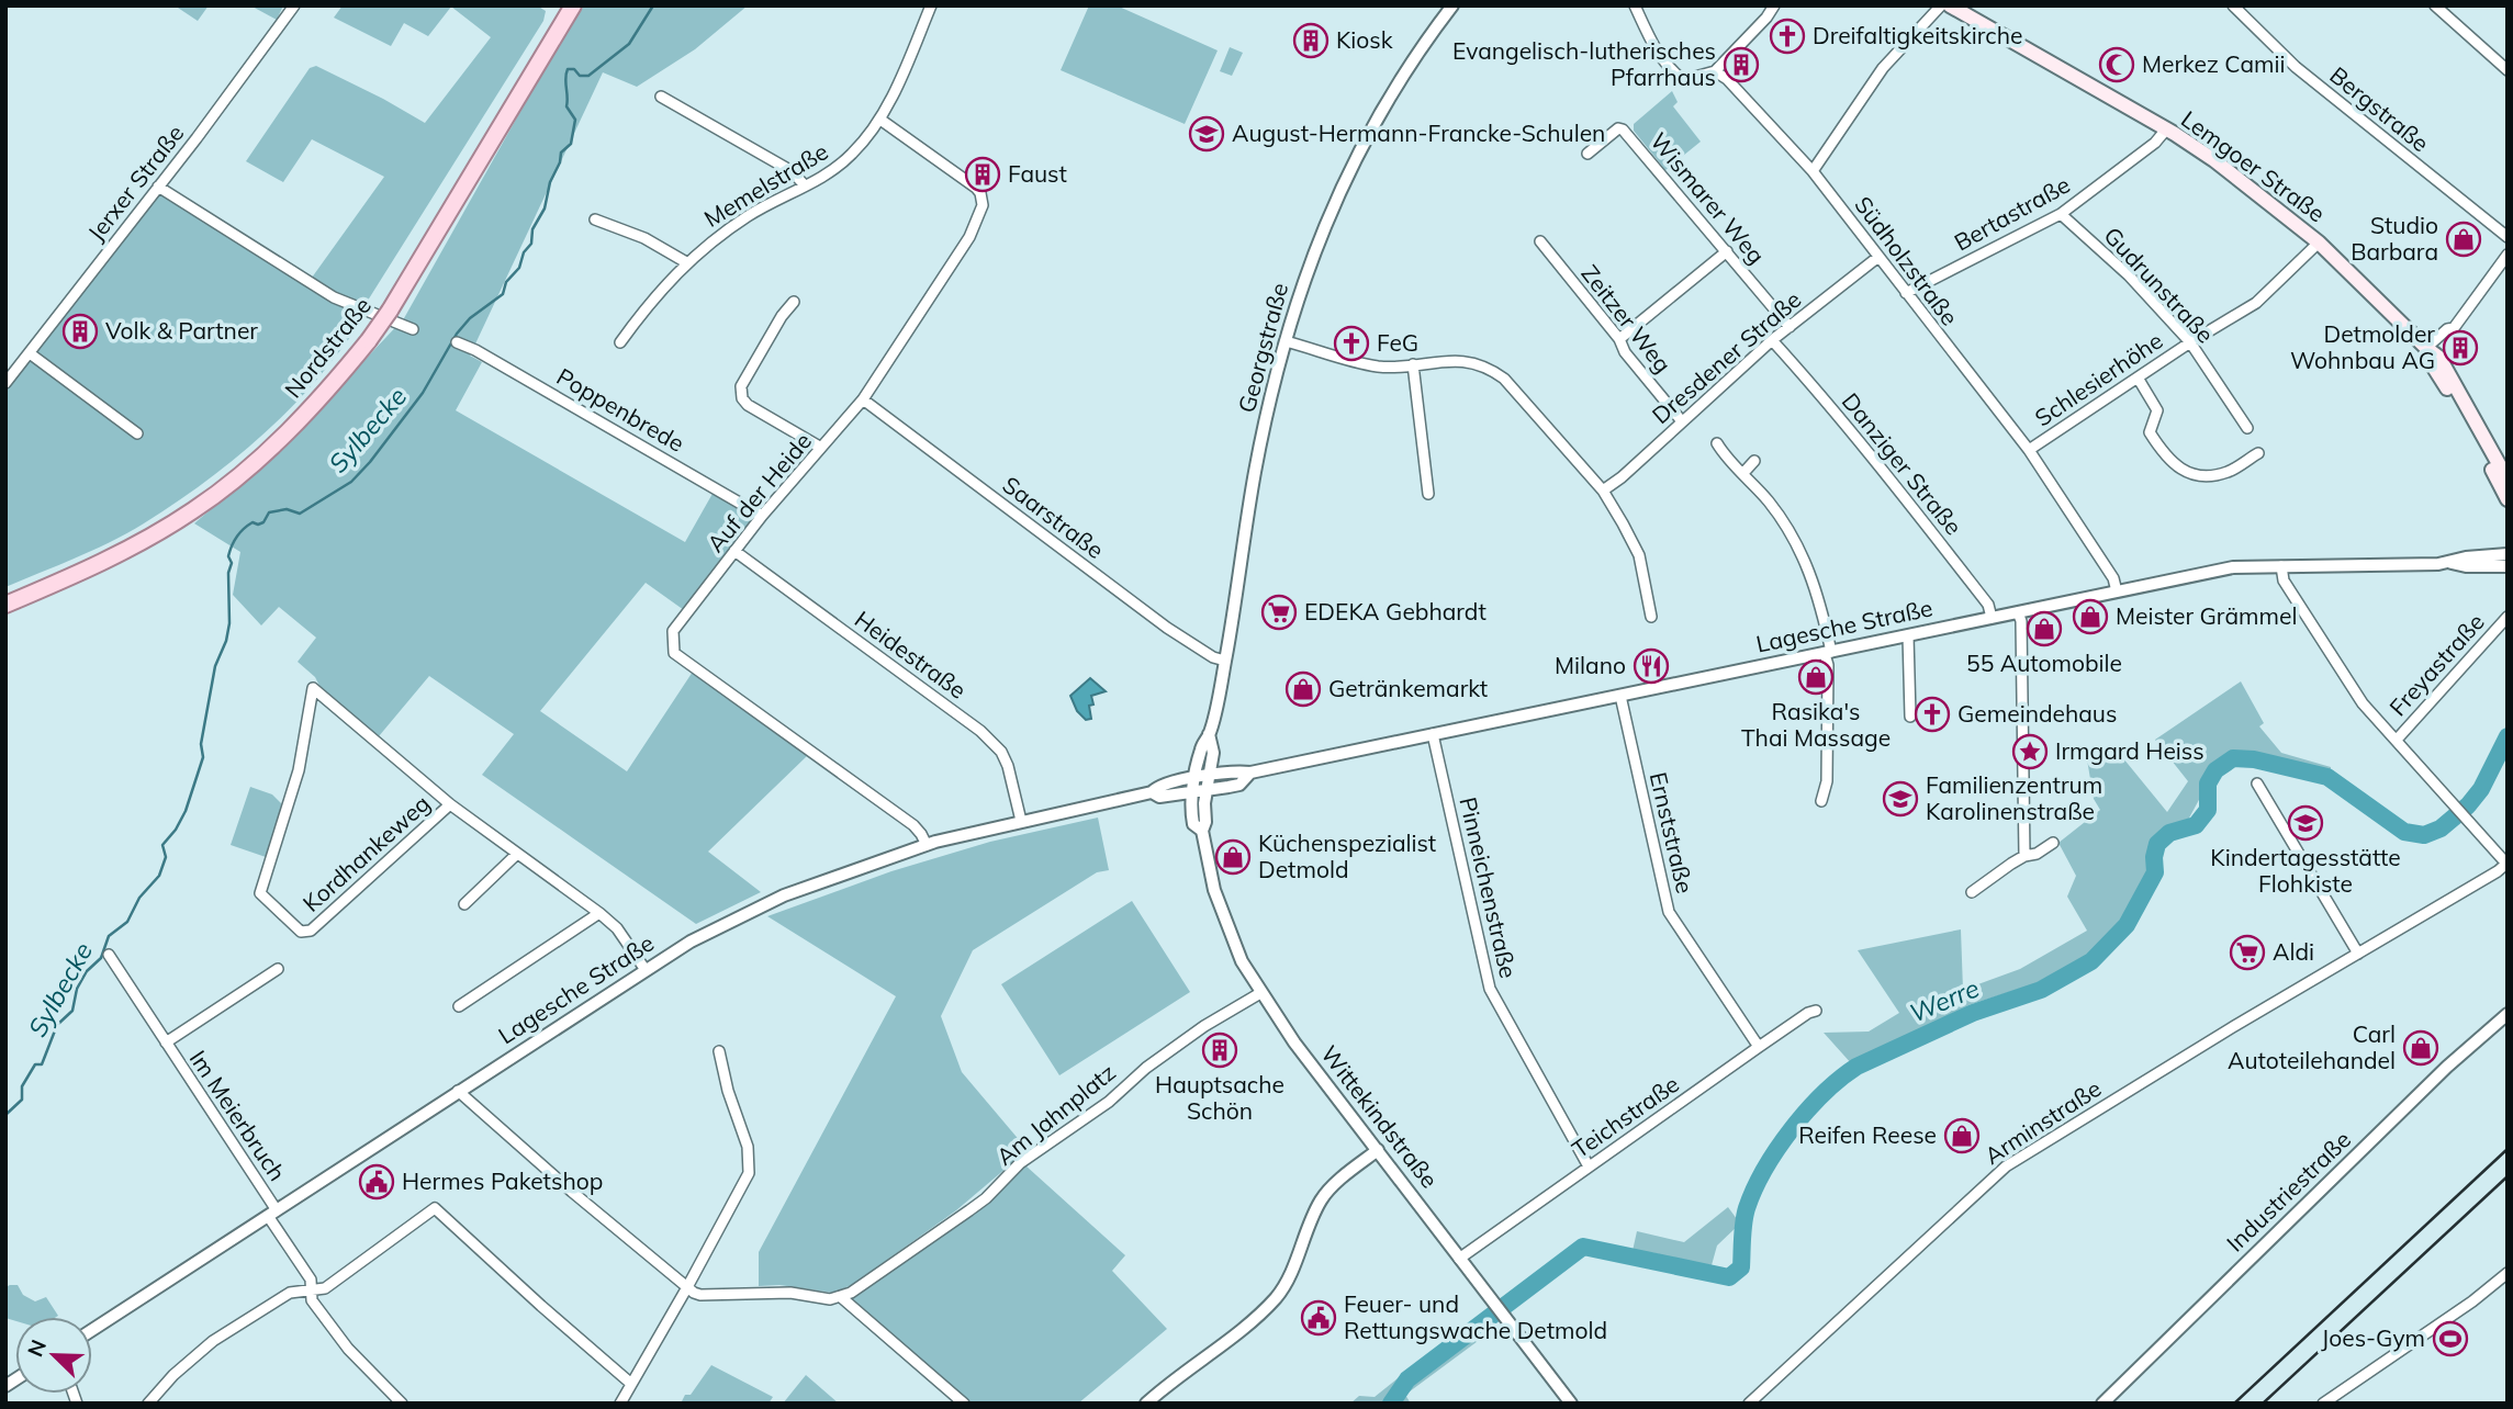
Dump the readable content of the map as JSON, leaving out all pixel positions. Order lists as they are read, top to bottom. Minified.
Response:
{"streets":{"main road":["Lemgoer Straße","Nordstraße"],"street":["Bergstraße","Jerxer Straße","Memelstraße","Wismarer Weg","Bertastraße","Südholzstraße","Gudrunstraße","Zeitzer Weg","Georgstraße","Dresdener Straße","Schlesierhöhe","Poppenbrede","Danziger Straße","Auf der Heide","Saarstraße","Lagesche Straße","Heidestraße","Freyastraße","Ernststraße","Kordhankeweg","Pinneichenstraße","Am Jahnplatz","Im Meierbruch","Wittekindstraße","Teichstraße","Arminstraße","Industriestraße"]},"crossings":[["Lemgoer Straße","Bertastraße"],["Lemgoer Straße","Schlesierhöhe"],["Memelstraße","Auf der Heide"],["Wismarer Weg","Dresdener Straße"],["Bertastraße","Südholzstraße"],["Bertastraße","Gudrunstraße"],["Südholzstraße","Dresdener Straße"],["Südholzstraße","Schlesierhöhe"],["Südholzstraße","Lagesche Straße"],["Gudrunstraße","Schlesierhöhe"],["Zeitzer Weg","Dresdener Straße"],["Georgstraße","Saarstraße"],["Georgstraße","Lagesche Straße"],["Georgstraße","Wittekindstraße"],["Dresdener Straße","Danziger Straße"],["Poppenbrede","Auf der Heide"],["Danziger Straße","Lagesche Straße"],["Auf der Heide","Saarstraße"],["Auf der Heide","Lagesche Straße"],["Auf der Heide","Heidestraße"],["Lagesche Straße","Heidestraße"],["Lagesche Straße","Ernststraße"],["Lagesche Straße","Pinneichenstraße"],["Lagesche Straße","Im Meierbruch"],["Lagesche Straße","Wittekindstraße"],["Ernststraße","Teichstraße"],["Pinneichenstraße","Teichstraße"],["Am Jahnplatz","Wittekindstraße"],["Wittekindstraße","Teichstraße"]],"water":["Sylbecke","Werre"],"places":{"church":["Dreifaltigkeitskirche","FeG","Gemeindehaus"],"building":["Kiosk","Evangelisch-lutherisches Pfarrhaus","Faust","Volk & Partner","Detmolder Wohnbau AG","Hauptsache Schön"],"mosque":["Merkez Camii"],"school or university":["August-Hermann-Francke-Schulen","Familienzentrum Karolinenstraße","Kindertagesstätte Flohkiste"],"shop":["Studio Barbara","Meister Grämmel","55 Automobile","Rasika's Thai Massage","Getränkemarkt","Küchenspezialist Detmold","Carl Autoteilehandel","Reifen Reese"],"supermarket":["EDEKA Gebhardt","Aldi"],"restaurant":["Milano"],"place":["Irmgard Heiss"],"public building":["Hermes Paketshop","Feuer- und Rettungswache Detmold"],"sports":["Joes-Gym"]},"north":"top left"}
